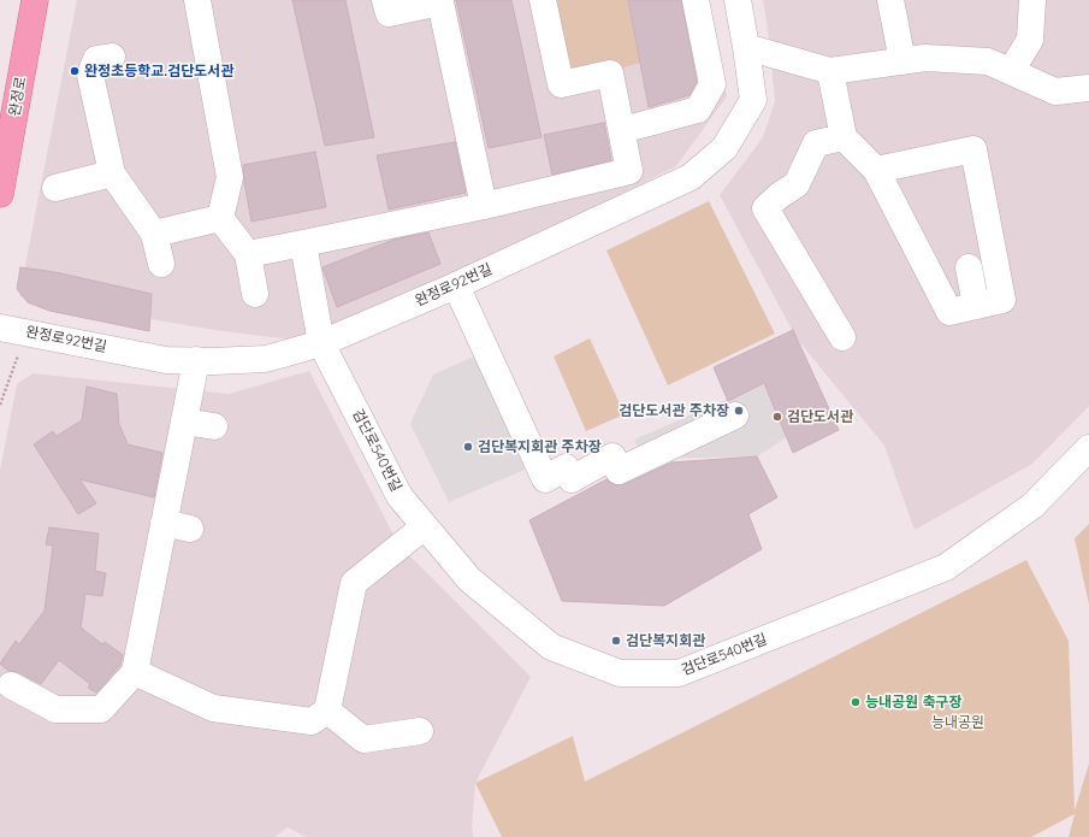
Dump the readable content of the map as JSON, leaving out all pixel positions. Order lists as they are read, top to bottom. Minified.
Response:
{"streets":{"main road":["완정로"],"street":["완정로92번길","검단로540번길"]},"crossings":[["완정로92번길","검단로540번길"]],"parks":["능내공원"],"places":["완정초등학교.검단도서관","검단도서관 주차장","검단도서관","검단복지회관 주차장","검단복지회관","능내공원 축구장"]}
